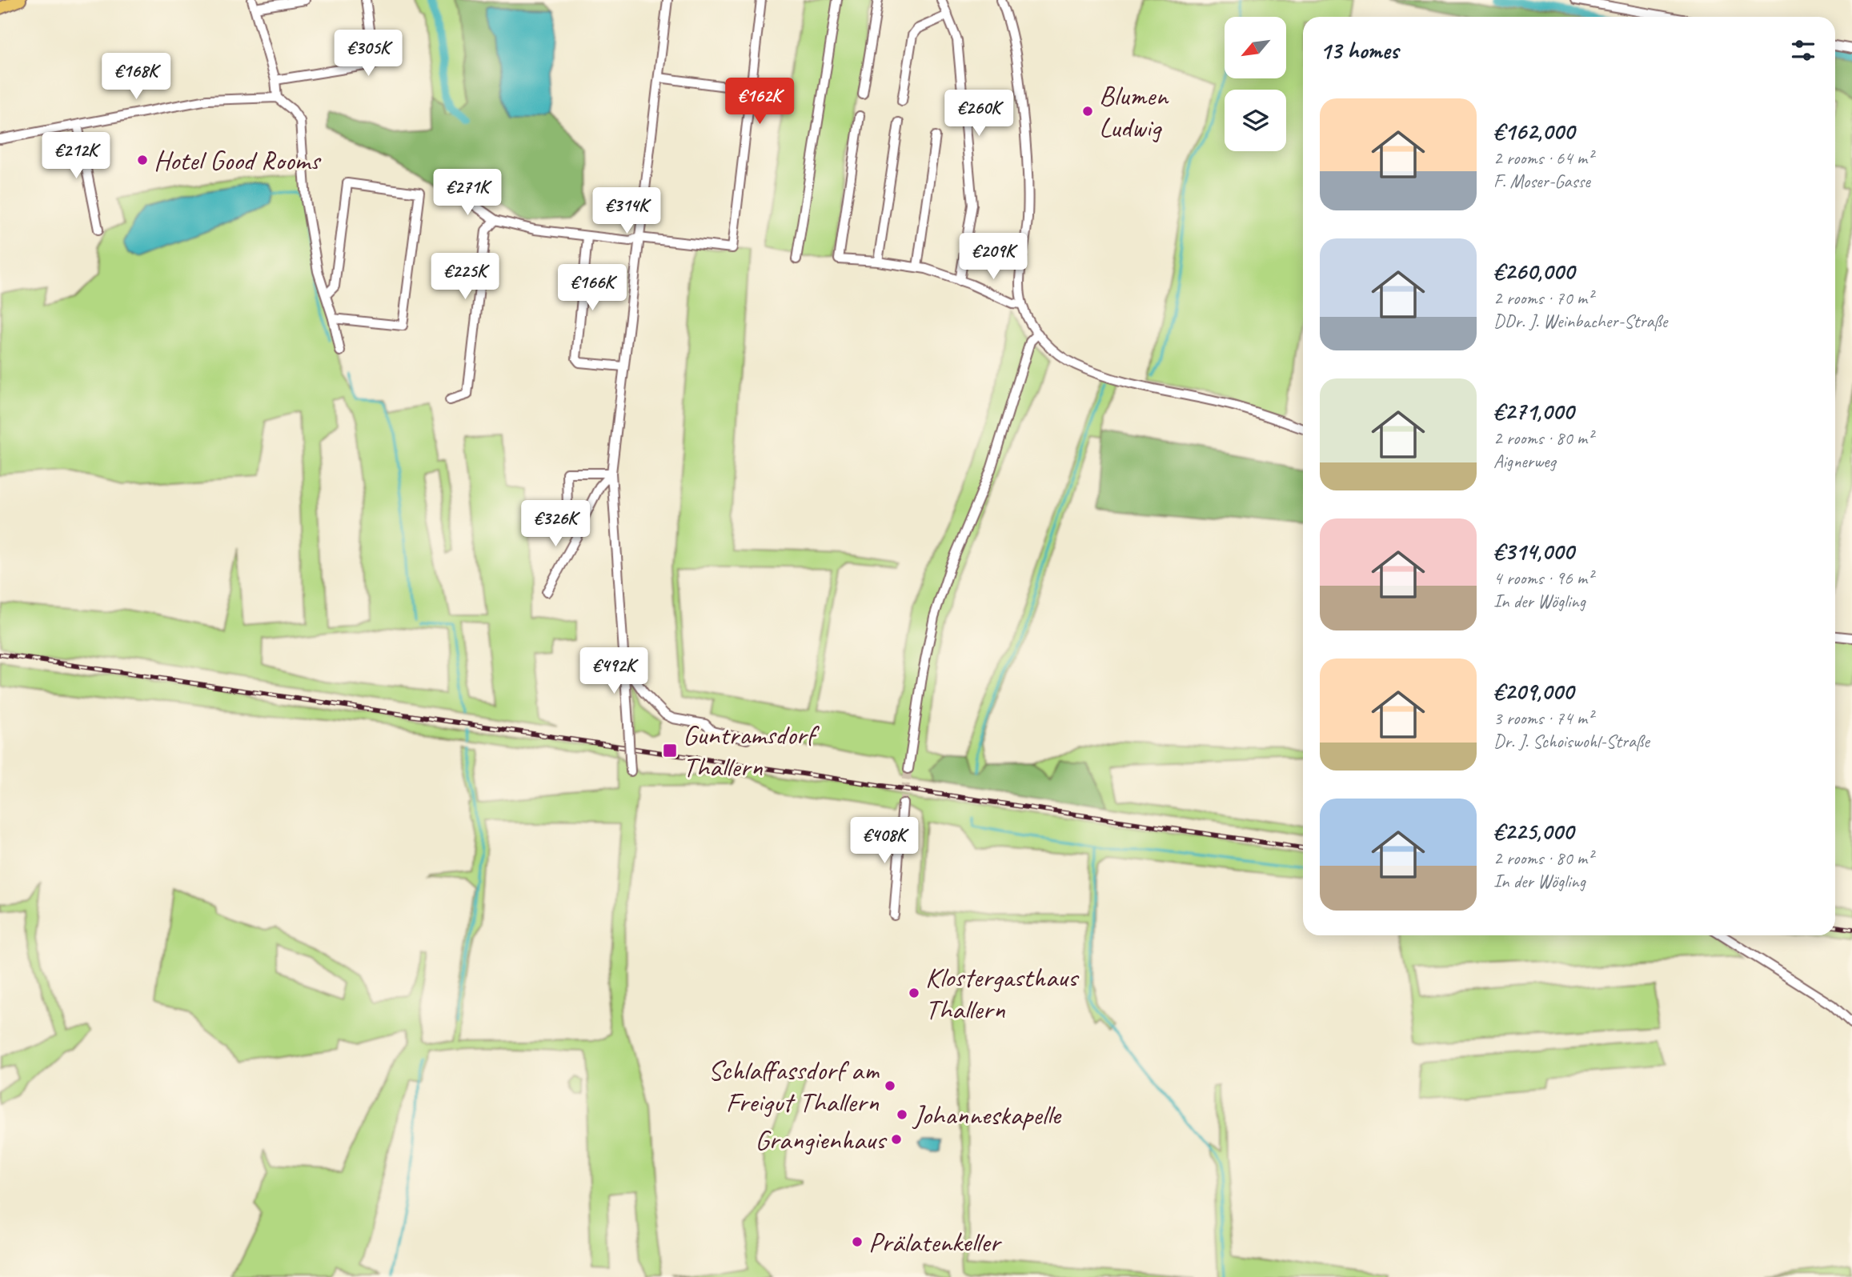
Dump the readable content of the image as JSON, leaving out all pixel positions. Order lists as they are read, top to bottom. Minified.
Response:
{"places":{"other":["Blumen Ludwig","Hotel Good Rooms","Klostergasthaus Thallern","Schlaffassdorf am Freigut Thallern","Johanneskapelle","Grangienhaus","Prälatenkeller"],"transit":["Guntramsdorf Thallern"]},"north":"bottom left","page":{"heading":"13 homes","price":["€305K","€168K","€162K","€260K","€212K","€271K","€314K","€209K","€225K","€166K","€326K","€492K","€408K"],"list":[{"name":"€162,000","note":"2 rooms · 64 m² · F. Moser-Gasse"},{"name":"€260,000","note":"2 rooms · 70 m² · DDr. J. Weinbacher-Straße"},{"name":"€271,000","note":"2 rooms · 80 m² · Aignerweg"},{"name":"€314,000","note":"4 rooms · 96 m² · In der Wögling"},{"name":"€209,000","note":"3 rooms · 74 m² · Dr. J. Schoiswohl-Straße"},{"name":"€225,000","note":"2 rooms · 80 m² · In der Wögling"}]}}
